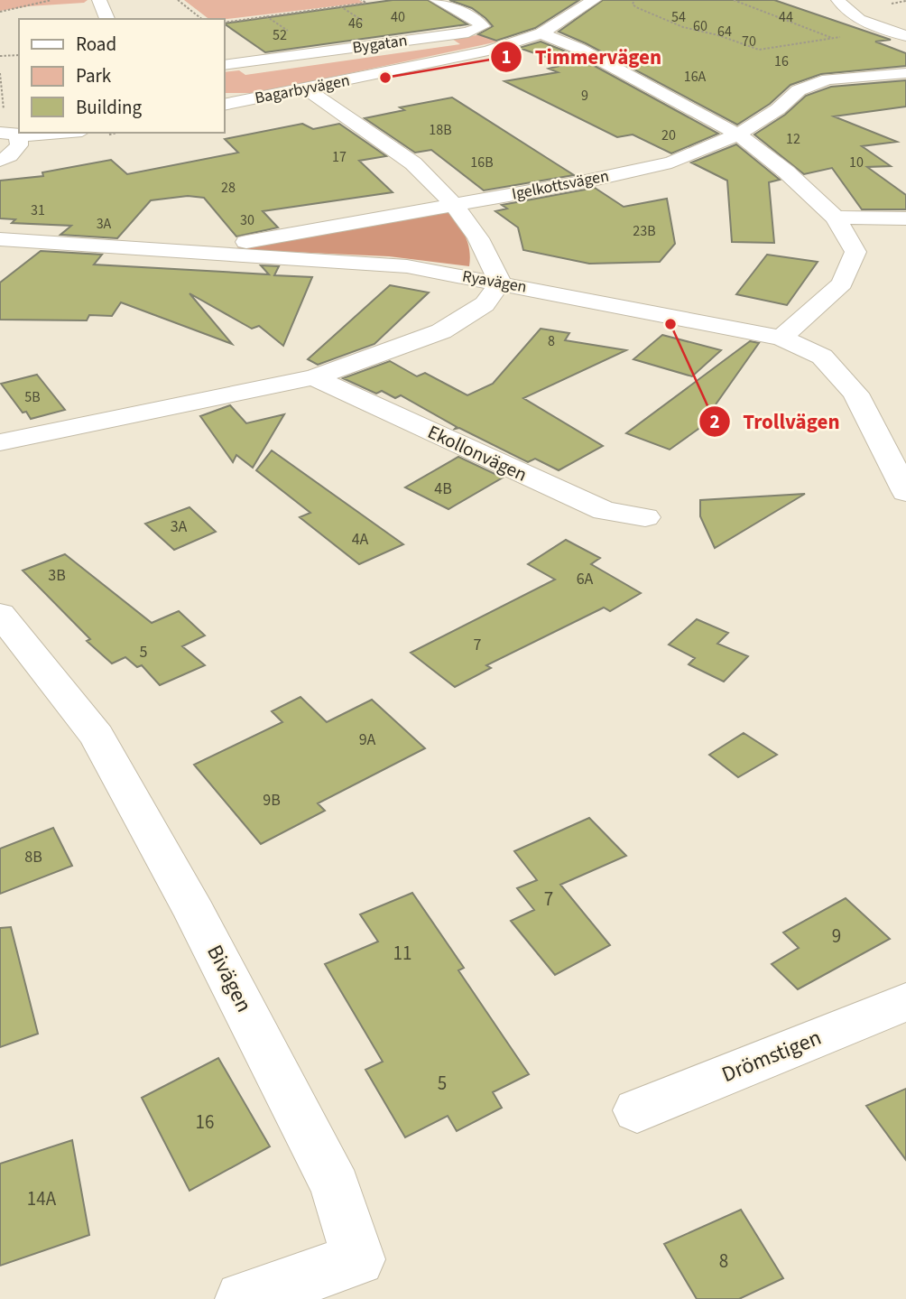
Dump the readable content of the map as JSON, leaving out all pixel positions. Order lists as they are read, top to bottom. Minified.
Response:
{"streets":{"street":["Bygatan","Bagarbyvägen","Igelkottsvägen","Ryavägen","Ekollonvägen","Bivägen","Drömstigen"]},"crossings":[["Igelkottsvägen","Ryavägen"]],"places":["Timmervägen","Trollvägen"],"house_numbers":["40","54","44","46","60","64","52","70","16","16A","9","18B","20","12","17","16B","10","28","31","30","3A","23B","8","5B","4B","3A","4A","3B","6A","7","5","9A","9B","8B","7","9","11","5","16","14A","8"],"legend":["Road","Park","Building"]}
